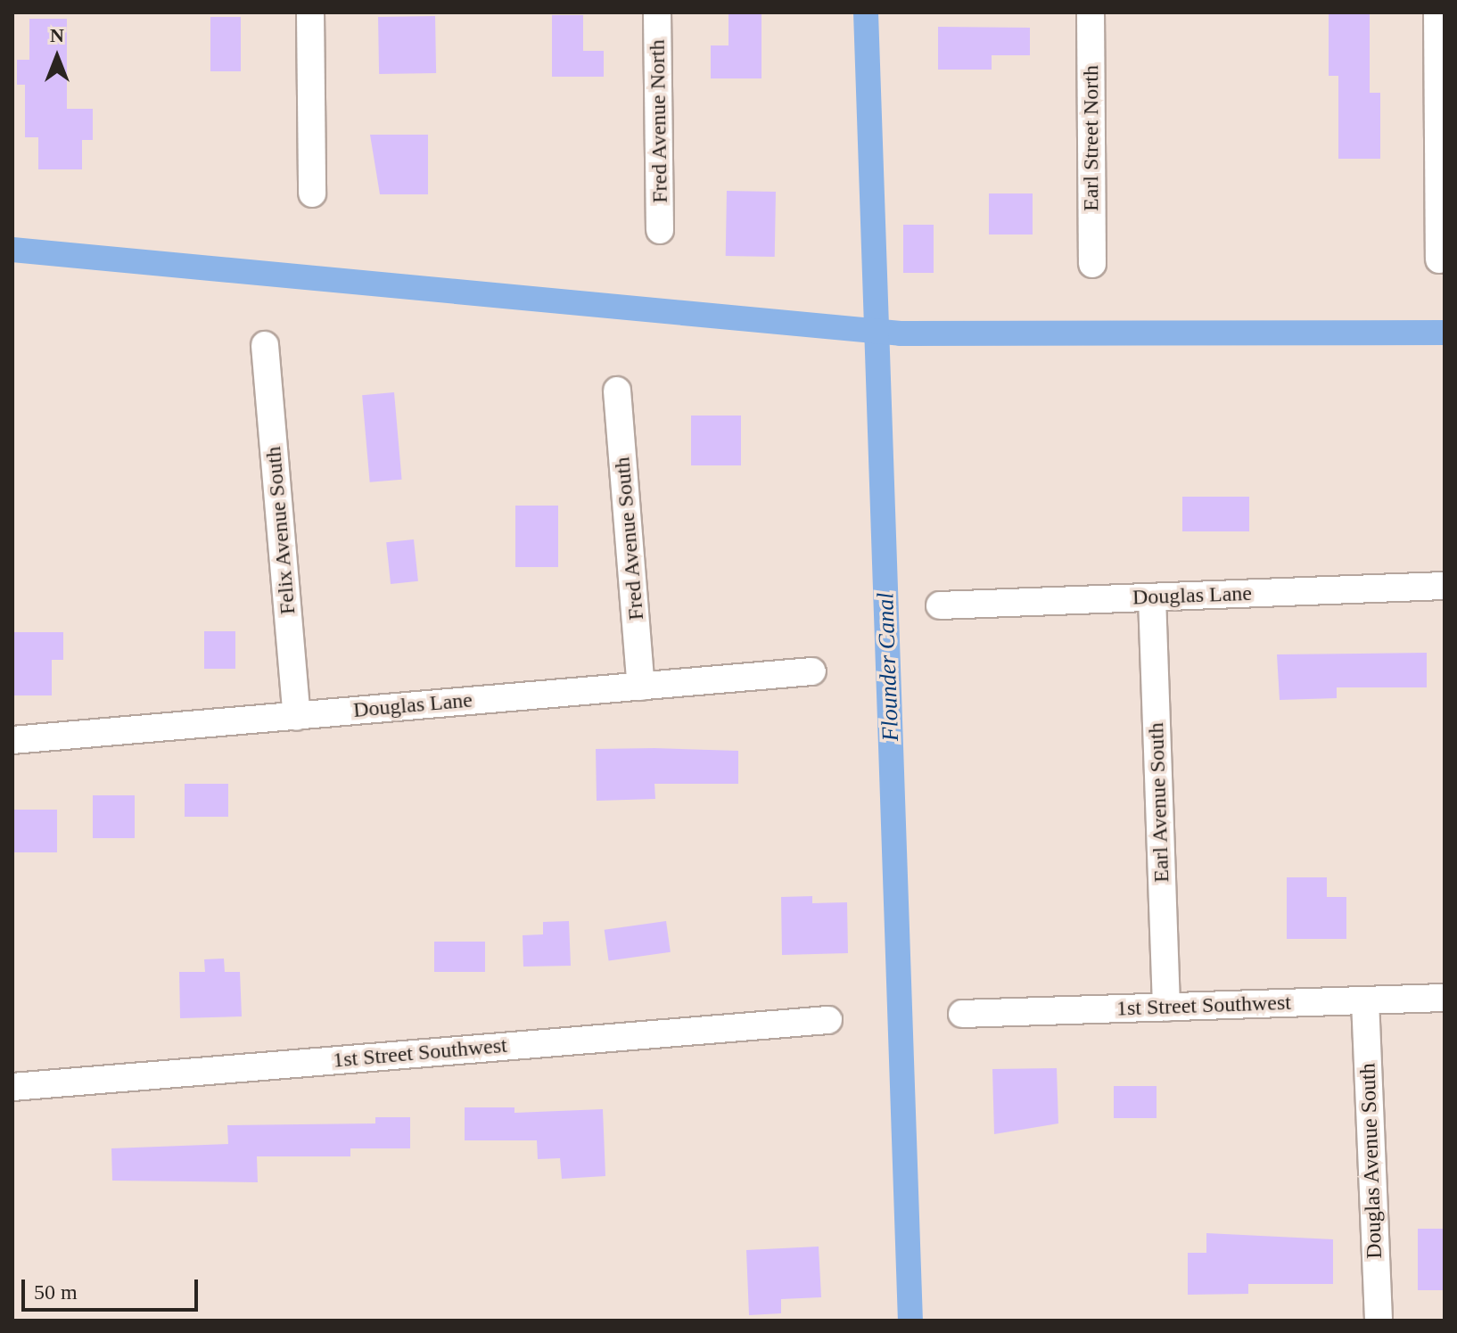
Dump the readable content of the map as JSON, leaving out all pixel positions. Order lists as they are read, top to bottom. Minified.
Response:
{"streets":{"street":["Fred Avenue North","Earl Street North","Felix Avenue South","Fred Avenue South","Douglas Lane","Earl Avenue South","1st Street Southwest","Douglas Avenue South"]},"crossings":[["Felix Avenue South","Douglas Lane"],["Fred Avenue South","Douglas Lane"],["Douglas Lane","Earl Avenue South"],["Earl Avenue South","1st Street Southwest"],["1st Street Southwest","Douglas Avenue South"]],"water":["Flounder Canal"],"scale_bar":"50 m","north":"top"}
